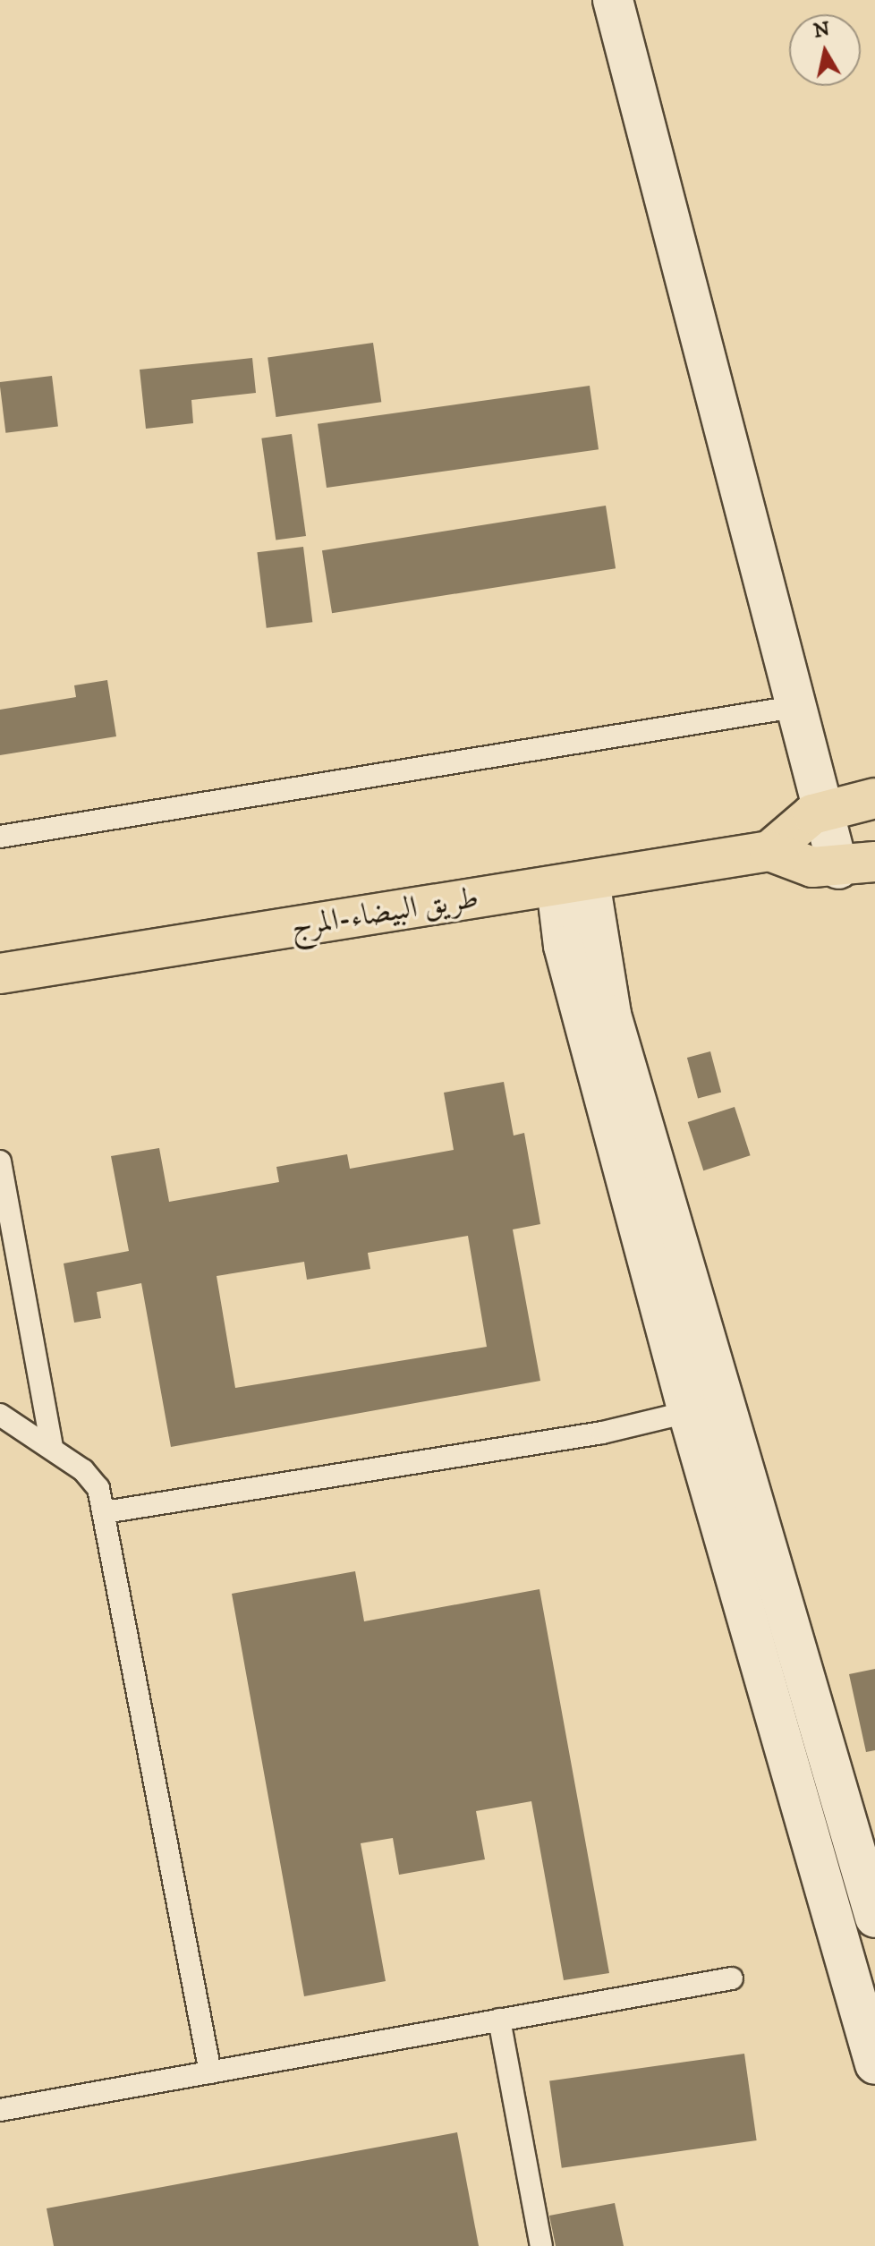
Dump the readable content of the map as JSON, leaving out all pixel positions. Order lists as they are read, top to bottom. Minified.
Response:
{"streets":{"highway":["طريق البيضاء-المرج"]},"north":"top"}
